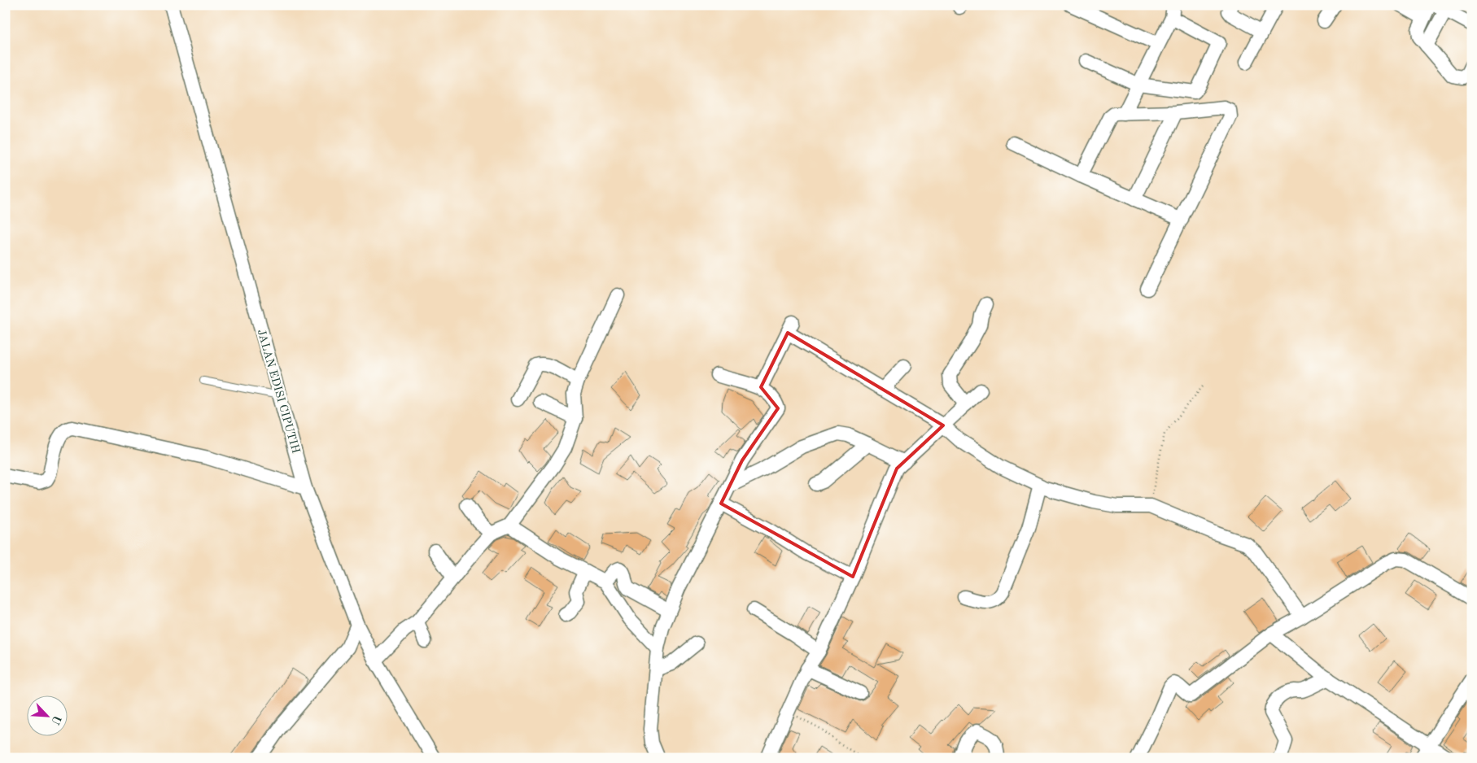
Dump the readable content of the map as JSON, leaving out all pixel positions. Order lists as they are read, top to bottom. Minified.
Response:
{"streets":{"street":["JALAN EDISI CIPUTIH"]},"north":"bottom right"}
